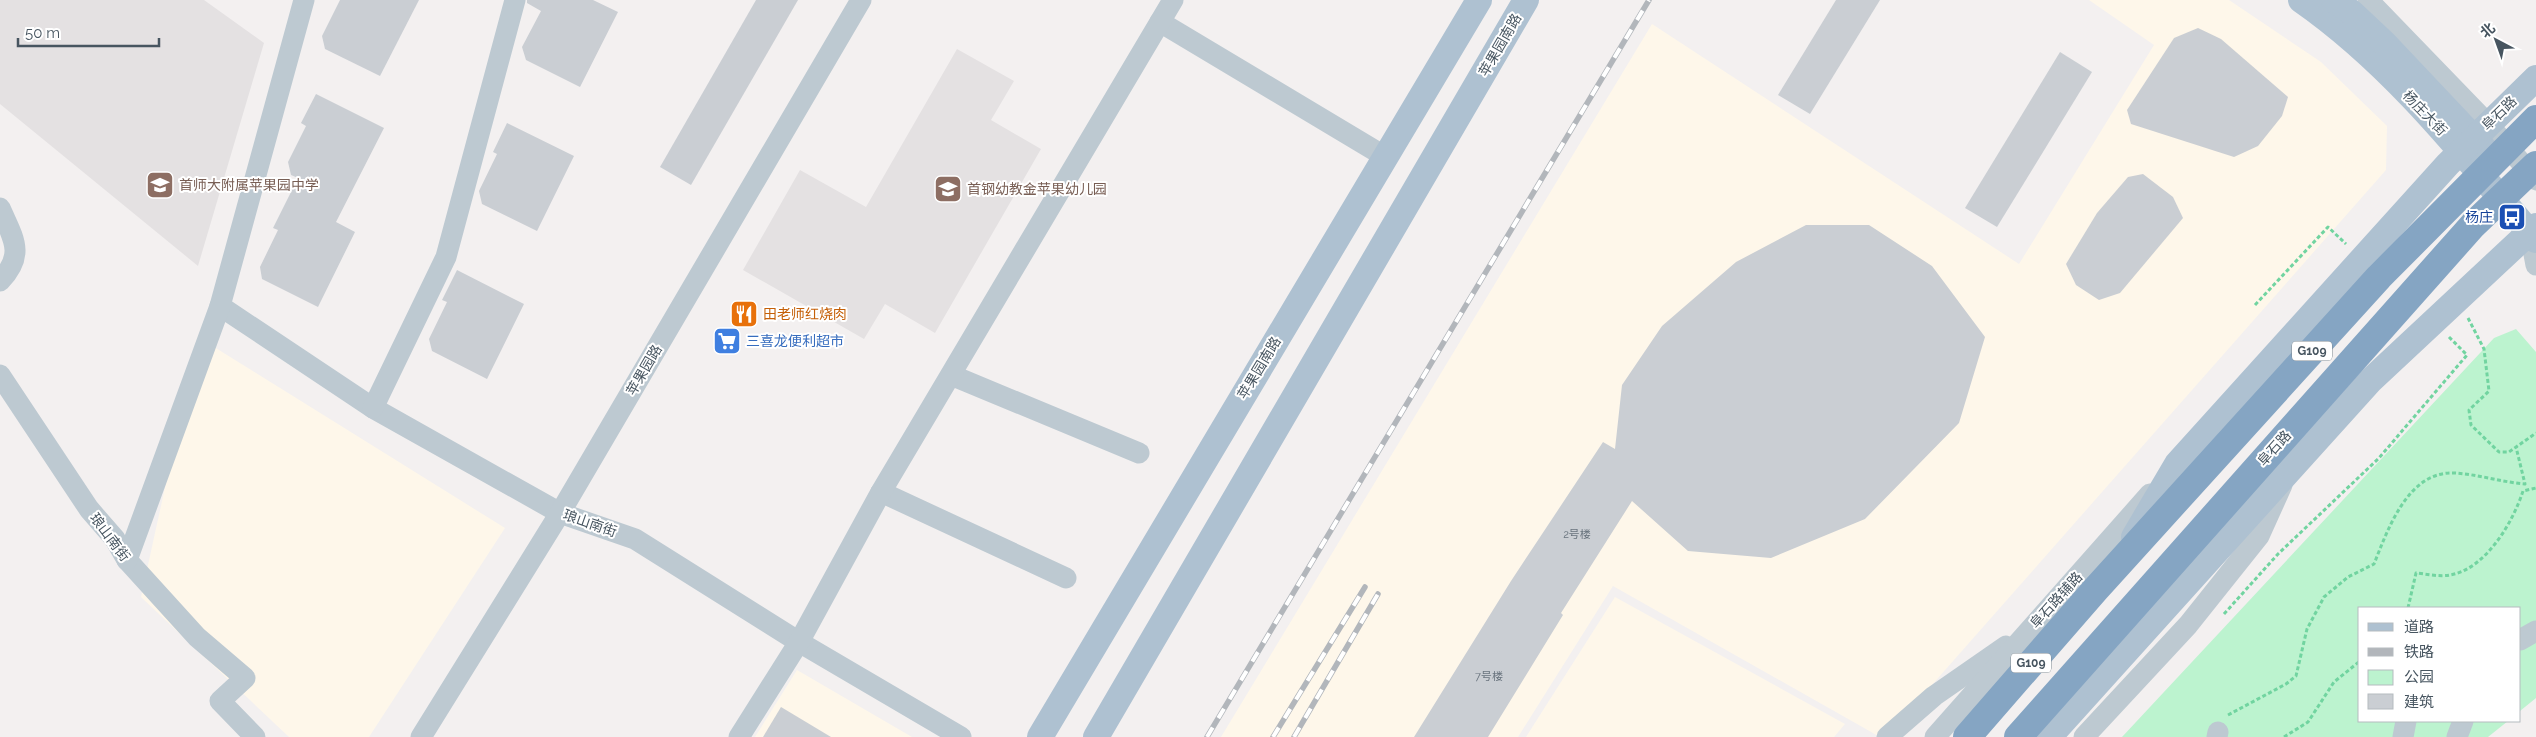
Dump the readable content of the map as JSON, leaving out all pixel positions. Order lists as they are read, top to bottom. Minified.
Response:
{"streets":{"highway":["阜石路","G109"],"main road":["苹果园南路","杨庄大街"],"street":["苹果园路","琅山南街","阜石路辅路"]},"crossings":[["杨庄大街","阜石路"],["阜石路","阜石路辅路"],["苹果园路","琅山南街"]],"places":{"school or university":["首师大附属苹果园中学","首钢幼教金苹果幼儿园"],"bus stop":["杨庄"],"restaurant":["田老师红烧肉"],"supermarket":["三喜龙便利超市"]},"house_numbers":["2号楼","7号楼"],"legend":["道路","铁路","公园","建筑"],"scale_bar":"50 m","north":"top left"}
